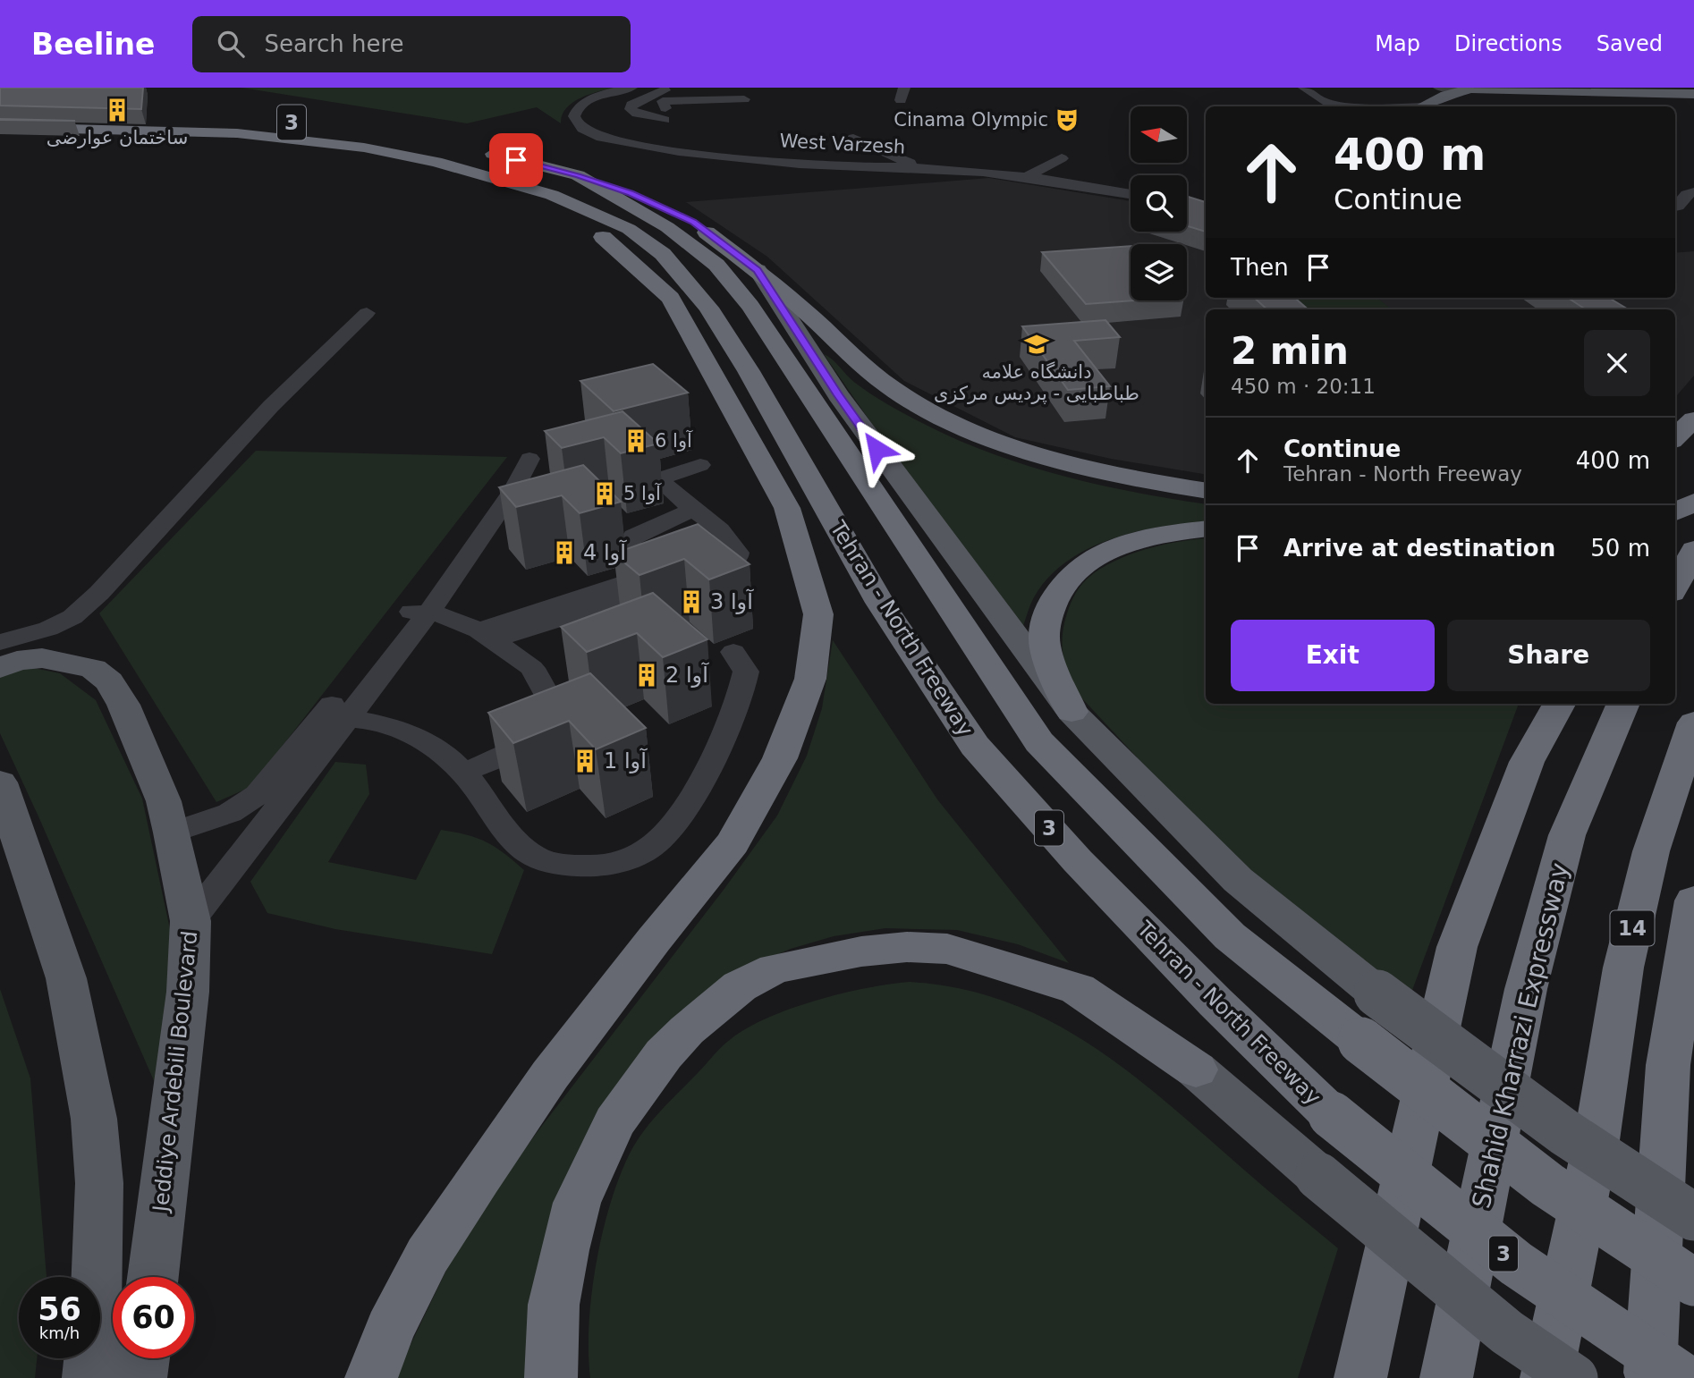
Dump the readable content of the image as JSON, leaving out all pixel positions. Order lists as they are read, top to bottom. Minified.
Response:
{"streets":{"highway":["3","Tehran - North Freeway","14","Shahid Kharrazi Expressway"],"main road":["Jeddiye Ardebili Boulevard"],"street":["West Varzesh"]},"places":{"building":["ساختمان عوارضی","آوا 6","آوا 5","آوا 4","آوا 3","آوا 2","آوا 1"],"theatre":["Cinama Olympic"],"school or university":["دانشگاه علامه طباطبایی - پردیس مرکزی"]},"north":"left","page":{"header":"Beeline","search":"Search here","nav":["Map","Directions","Saved"],"turn":["400 m","Continue"],"then":"Then","heading":["2 min","450 m · 20:11"],"list":[{"name":"Continue","note":"Tehran - North Freeway","value":"400 m"},{"name":"Arrive at destination","value":"50 m"}],"buttons":["Exit","Share"],"speed":"56 km/h","limit":"60"}}
